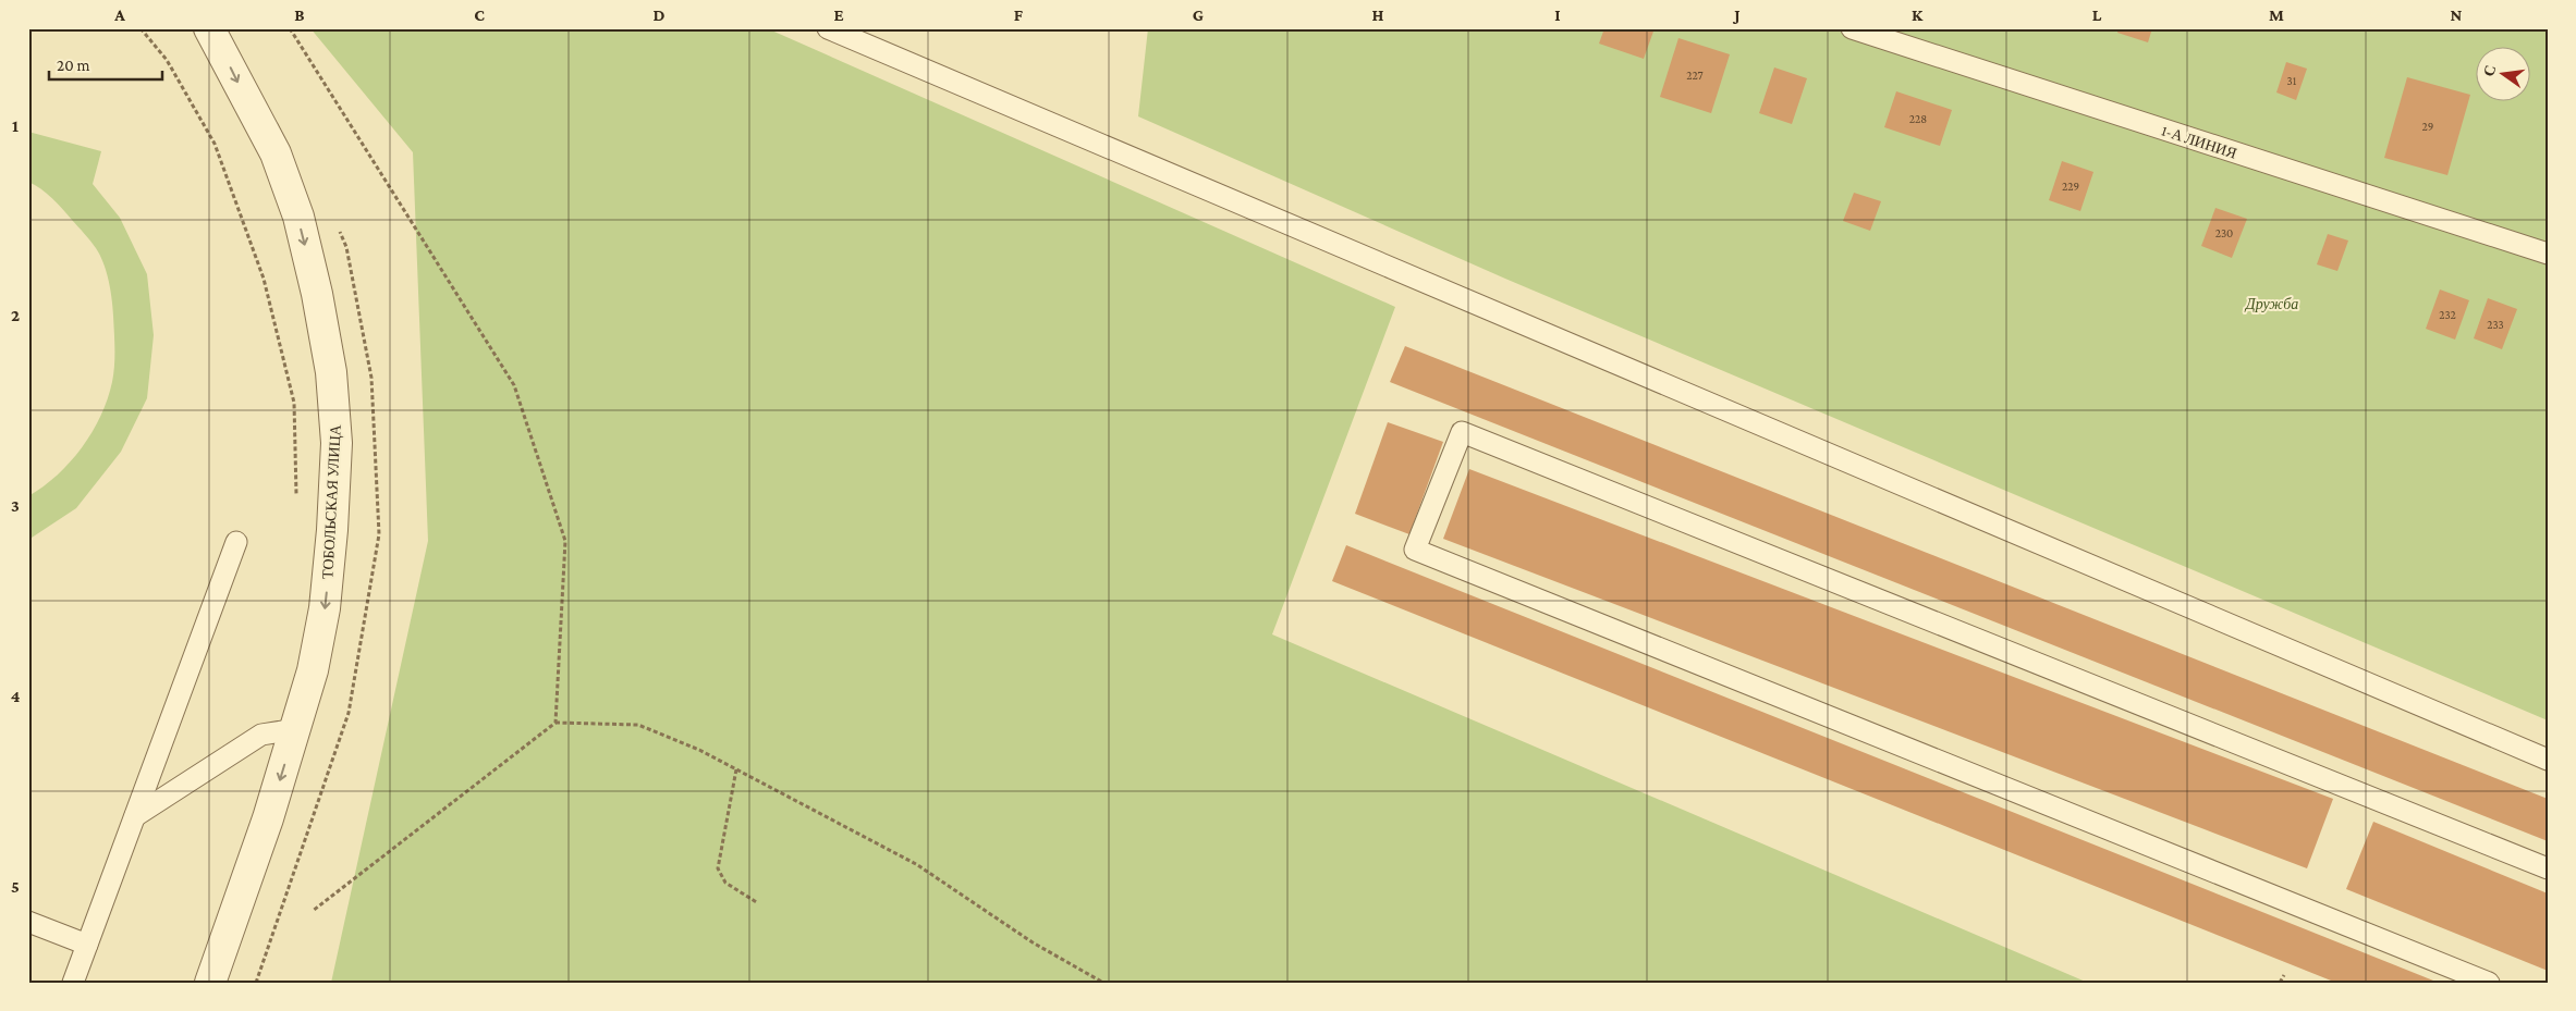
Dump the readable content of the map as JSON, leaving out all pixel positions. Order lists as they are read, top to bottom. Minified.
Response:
{"streets":{"street":["ТОБОЛЬСКАЯ УЛИЦА"],"lane":["1-А ЛИНИЯ"]},"one_way":["ТОБОЛЬСКАЯ УЛИЦА"],"parks":["Дружба"],"house_numbers":["227","31","228","29","229","230","232","233"],"scale_bar":"20 m","north":"left","grid":{"columns":["A","B","C","D","E","F","G","H","I","J","K","L","M","N"],"rows":["1","2","3","4","5"]}}
